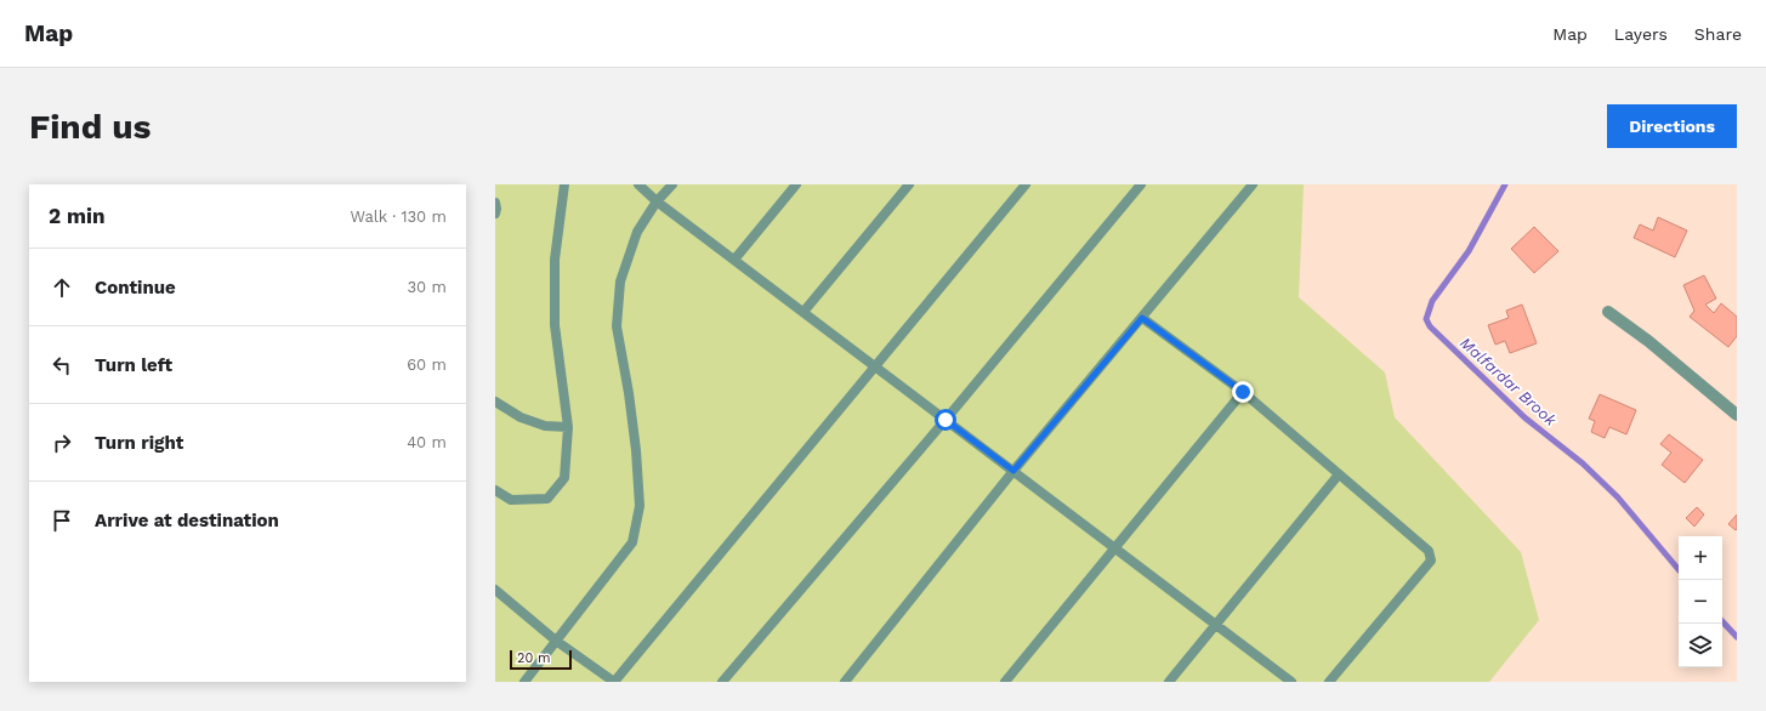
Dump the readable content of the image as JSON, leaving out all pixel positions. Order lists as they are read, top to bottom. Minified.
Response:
{"water":["Malfardar Brook"],"scale_bar":"20 m","page":{"header":"Map","nav":["Map","Layers","Share"],"buttons":"Directions","title":"Find us","heading":["2 min","Walk · 130 m"],"list":[["Continue","30 m"],["Turn left","60 m"],["Turn right","40 m"],"Arrive at destination"],"map_buttons":["+","−"],"scale":"20 m"}}
